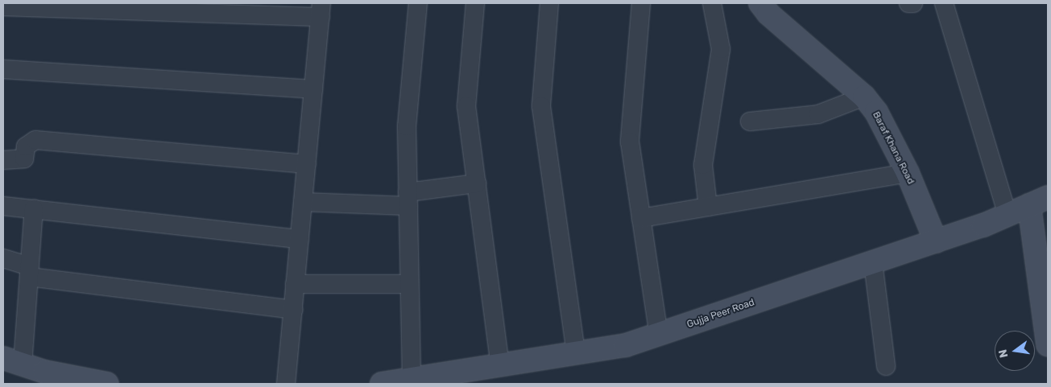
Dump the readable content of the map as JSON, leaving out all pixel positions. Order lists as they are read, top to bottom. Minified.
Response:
{"streets":{"street":["Baraf Khana Road","Gujja Peer Road"]},"crossings":[["Baraf Khana Road","Gujja Peer Road"]],"north":"left"}
